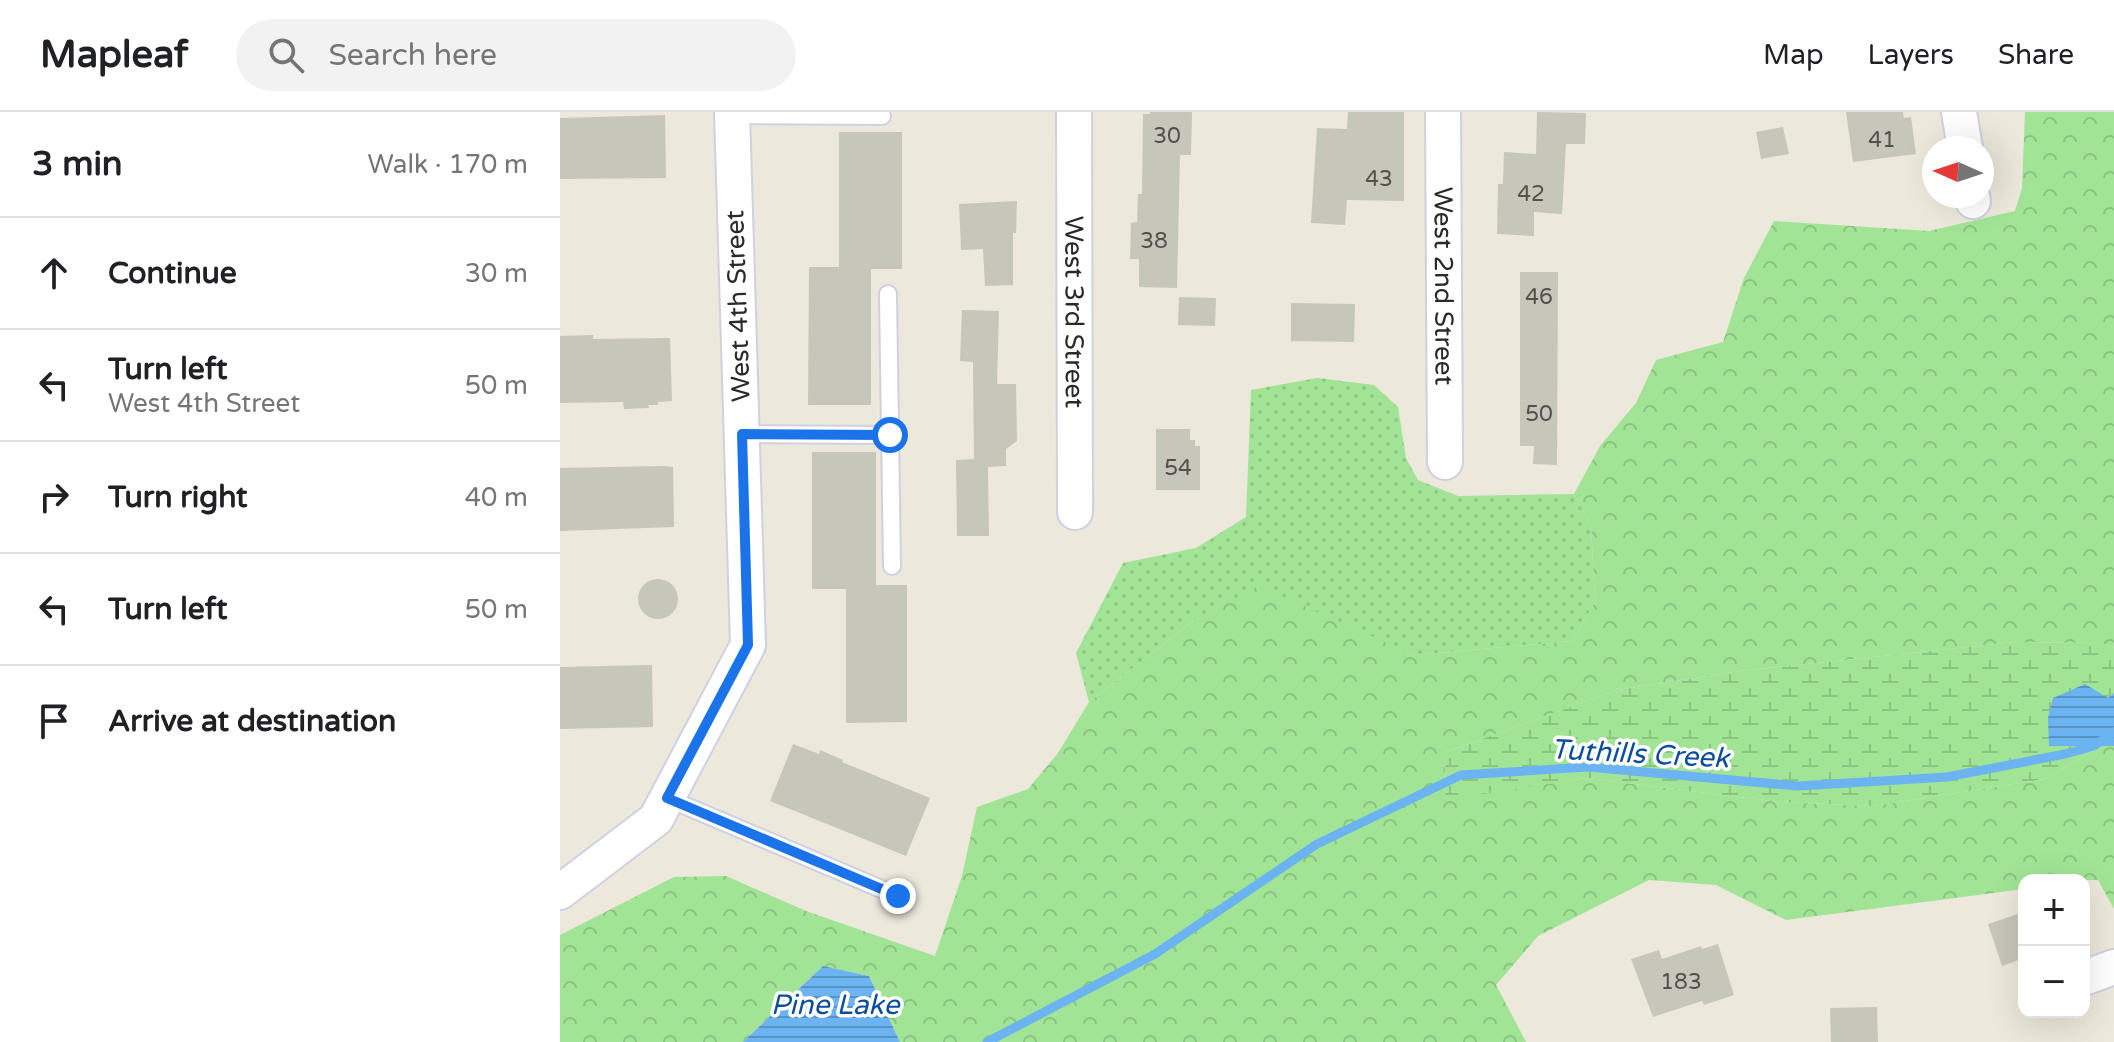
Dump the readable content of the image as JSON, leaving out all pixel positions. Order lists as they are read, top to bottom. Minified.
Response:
{"streets":{"street":["West 2nd Street","West 4th Street","West 3rd Street"]},"water":["Tuthills Creek","Pine Lake"],"house_numbers":["30","41","43","42","38","46","50","54","183"],"north":"left","page":{"header":"Mapleaf","search":"Search here","nav":["Map","Layers","Share"],"heading":["3 min","Walk · 170 m"],"list":[["Continue","30 m"],["Turn left","West 4th Street","50 m"],["Turn right","40 m"],["Turn left","50 m"],"Arrive at destination"],"map_buttons":["+","−"]}}
